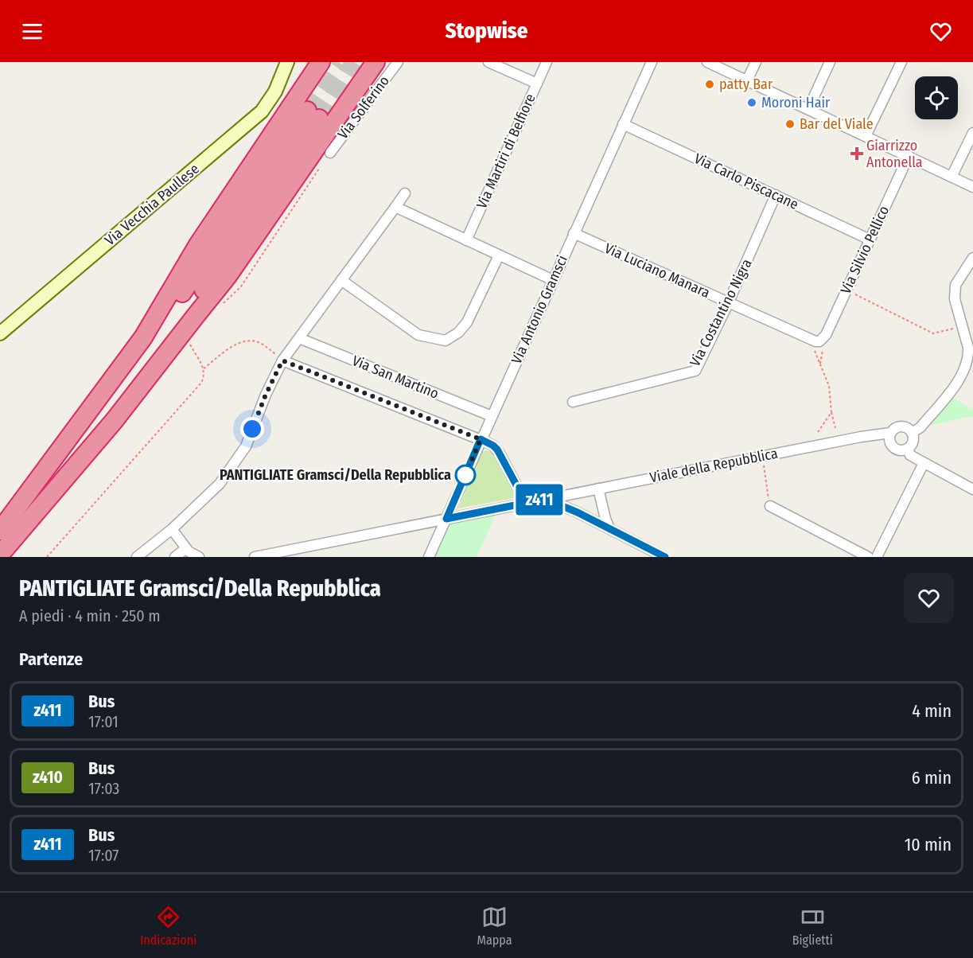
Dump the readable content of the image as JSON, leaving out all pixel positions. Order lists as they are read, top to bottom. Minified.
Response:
{"streets":{"street":["Via Solferino","Via Martiri di Belfiore","Via Carlo Piscacane","Via Vecchia Paullese","Via Silvio Pellico","Via Luciano Manara","Via Antonio Gramsci","Via Costantino Nigra","Via San Martino","Viale della Repubblica"]},"crossings":[["Via Carlo Piscacane","Via Silvio Pellico"],["Via Carlo Piscacane","Via Antonio Gramsci"],["Via Carlo Piscacane","Via Costantino Nigra"],["Via Silvio Pellico","Via Luciano Manara"],["Via Luciano Manara","Via Antonio Gramsci"],["Via Luciano Manara","Via Costantino Nigra"],["Via Antonio Gramsci","Via San Martino"],["Via Antonio Gramsci","Viale della Repubblica"]],"places":{"other":["patty Bar","Moroni Hair","Bar del Viale","PANTIGLIATE Gramsci/Della Repubblica"],"health":["Giarrizzo Antonella"]},"lines":["bus line z411"],"page":{"header":"Stopwise","on_map":"z411","heading":[["PANTIGLIATE Gramsci/Della Repubblica","A piedi · 4 min · 250 m"],"Partenze"],"list":[{"mark":"z411","name":"Bus","note":"17:01","value":"4 min"},{"mark":"z410","name":"Bus","note":"17:03","value":"6 min"},{"mark":"z411","name":"Bus","note":"17:07","value":"10 min"}],"tabs":["Indicazioni","Mappa","Biglietti"]}}
